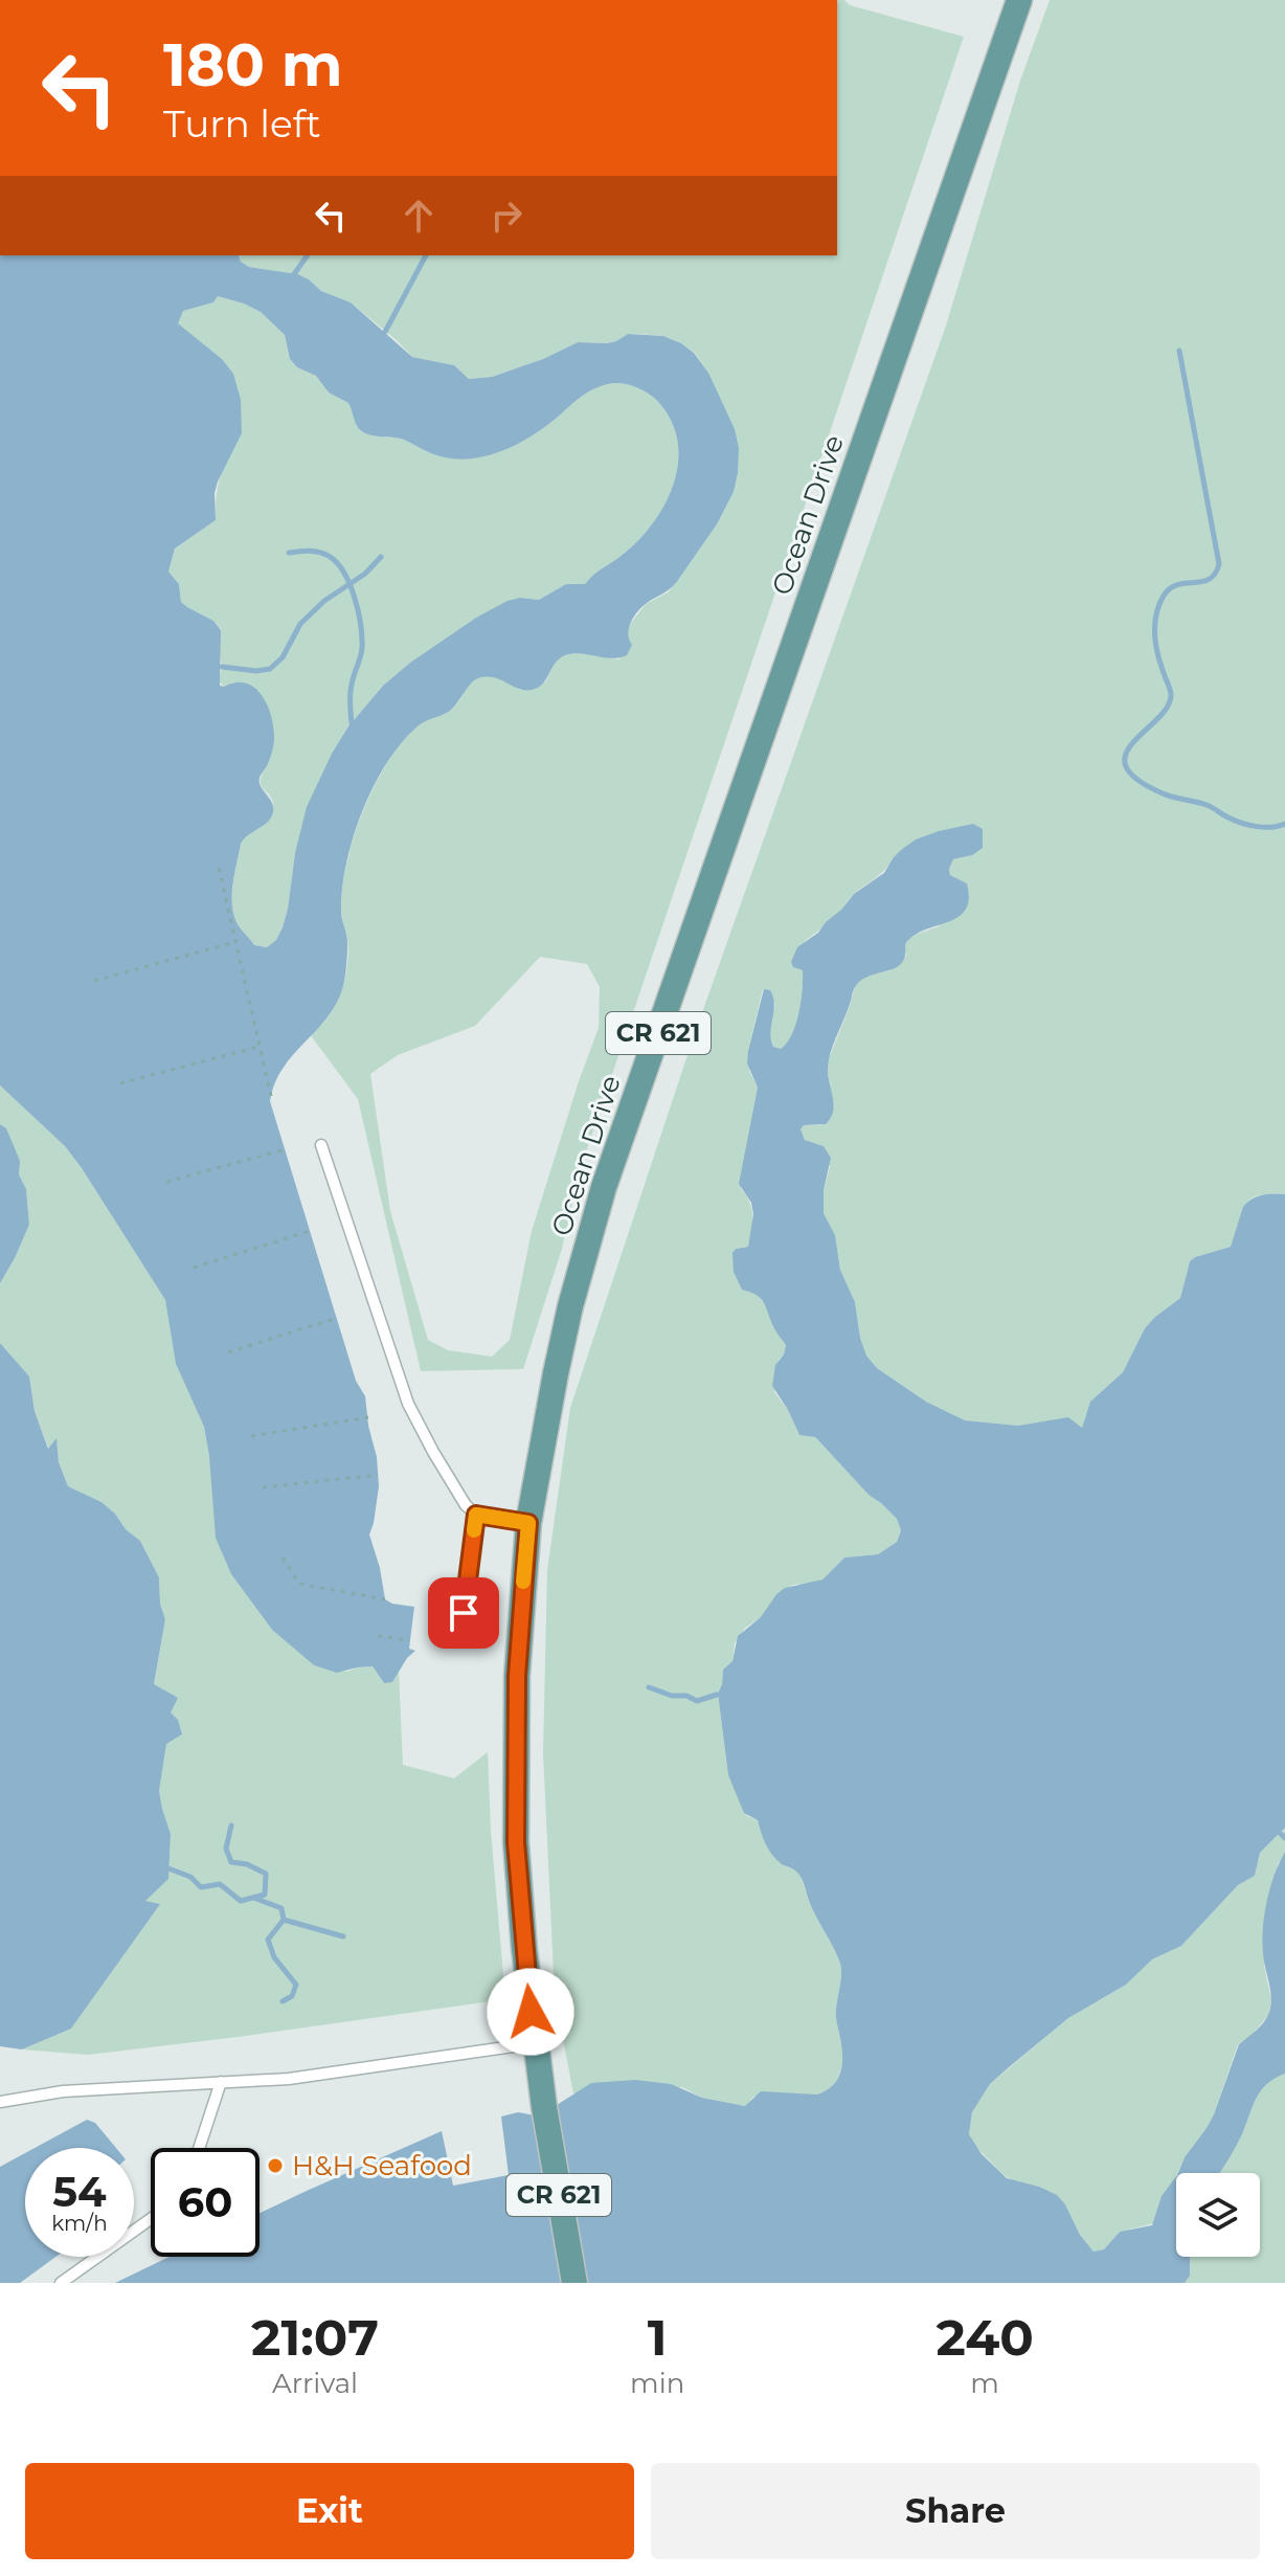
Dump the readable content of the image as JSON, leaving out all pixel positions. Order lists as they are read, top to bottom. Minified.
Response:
{"streets":{"main road":["Ocean Drive","CR 621"]},"places":["H&H Seafood"],"page":{"turn":["180 m","Turn left"],"speed":"54 km/h","limit":"60","eta":["21:07","Arrival","1","min","240","m"],"buttons":["Exit","Share"]}}
